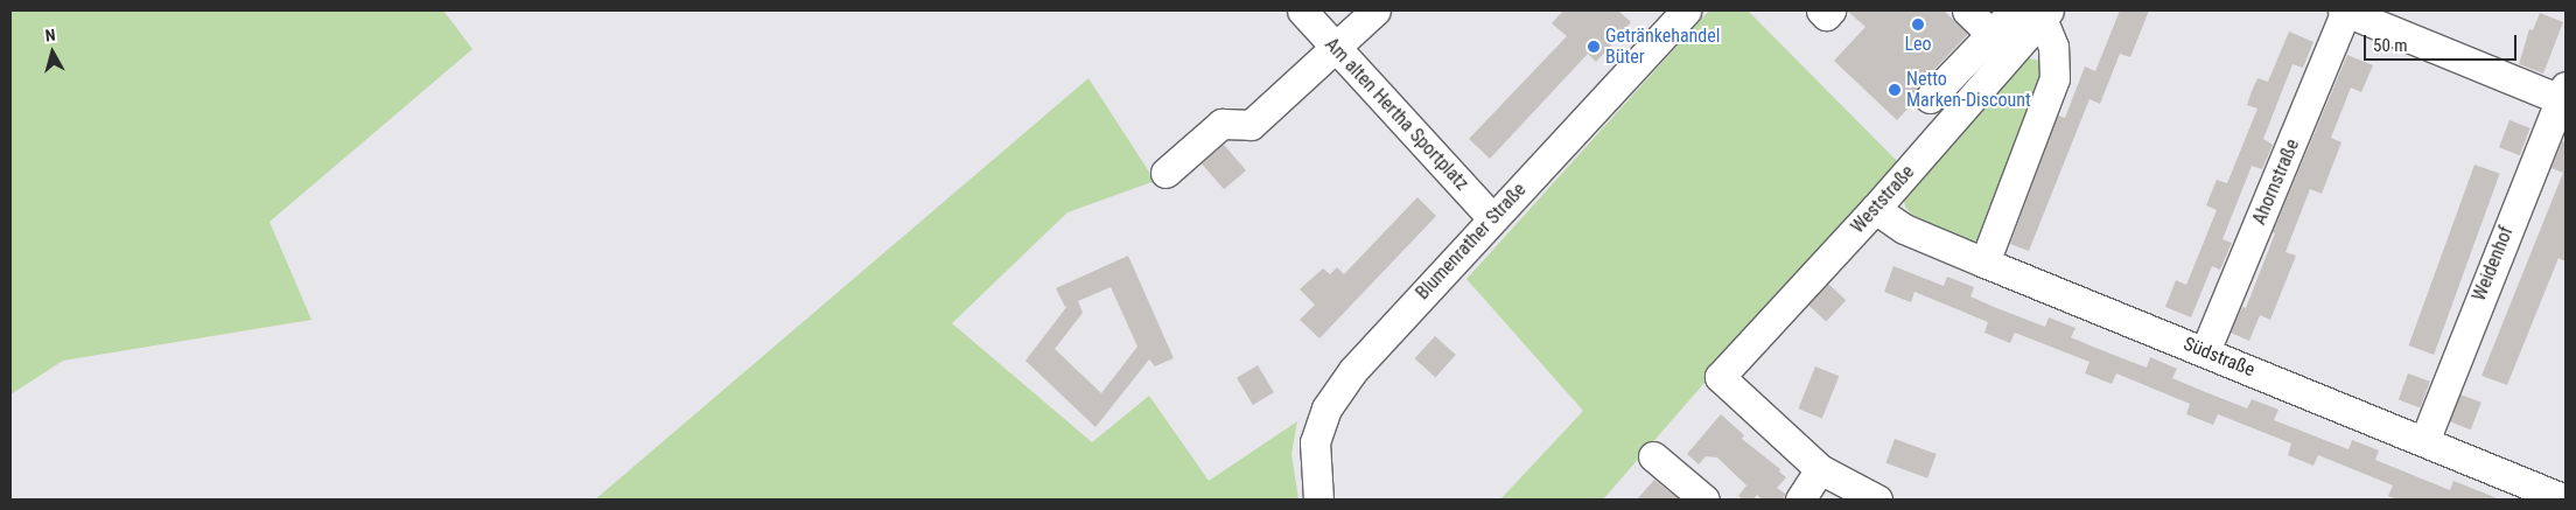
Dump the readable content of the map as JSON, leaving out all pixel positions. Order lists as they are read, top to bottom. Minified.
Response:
{"streets":{"street":["Am alten Hertha Sportplatz","Ahornstraße","Weststraße","Blumenrather Straße","Weidenhof","Südstraße"]},"crossings":[["Am alten Hertha Sportplatz","Blumenrather Straße"],["Ahornstraße","Südstraße"],["Weststraße","Südstraße"],["Weidenhof","Südstraße"]],"places":["Leo","Getränkehandel Büter","Netto Marken-Discount"],"scale_bar":"50 m","north":"top"}
